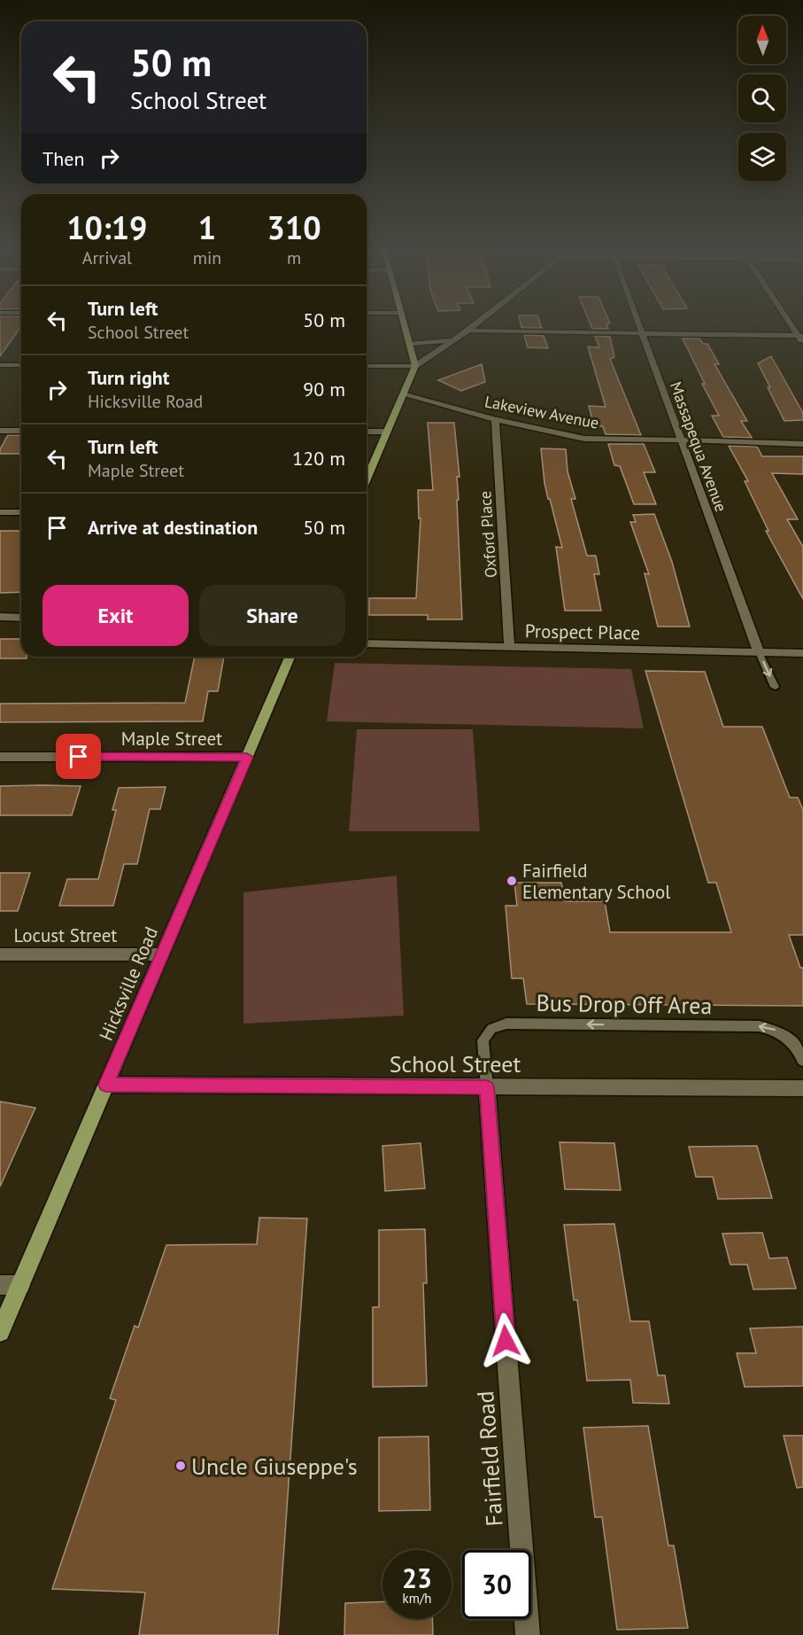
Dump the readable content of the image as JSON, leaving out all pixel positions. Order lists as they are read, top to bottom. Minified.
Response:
{"streets":{"main road":["Hicksville Road"],"street":["Lakeview Avenue","Massapequa Avenue","Oxford Place","Prospect Place","Maple Street","Locust Street","School Street","Fairfield Road"],"lane":["Bus Drop Off Area"]},"crossings":[["Lakeview Avenue","Massapequa Avenue"],["Lakeview Avenue","Oxford Place"],["Massapequa Avenue","Prospect Place"],["Oxford Place","Prospect Place"],["Maple Street","Hicksville Road"],["Locust Street","Hicksville Road"],["Hicksville Road","School Street"],["Bus Drop Off Area","School Street"],["Bus Drop Off Area","Fairfield Road"],["School Street","Fairfield Road"]],"one_way":["Bus Drop Off Area"],"places":["Fairfield Elementary School","Uncle Giuseppe's"],"north":"top","page":{"turn":["50 m","School Street"],"then":"Then","eta":["10:19","Arrival","1","min","310","m"],"list":[{"name":"Turn left","note":"School Street","value":"50 m"},{"name":"Turn right","note":"Hicksville Road","value":"90 m"},{"name":"Turn left","note":"Maple Street","value":"120 m"},{"name":"Arrive at destination","value":"50 m"}],"buttons":["Exit","Share"],"speed":"23 km/h","limit":"30"}}
